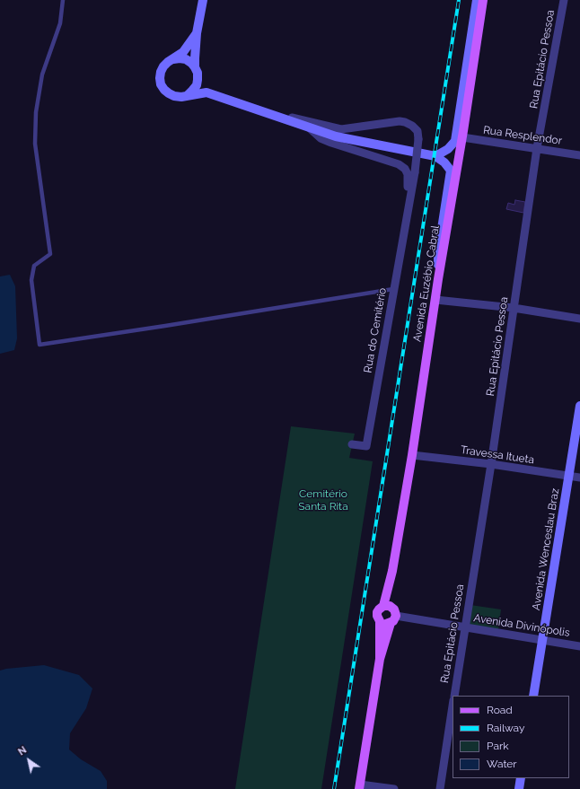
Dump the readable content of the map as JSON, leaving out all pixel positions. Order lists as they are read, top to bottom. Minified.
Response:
{"streets":{"main road":["Avenida Euzébio Cabral"],"street":["Rua Epitácio Pessoa","Rua Resplendor","Rua do Cemitério","Travessa Itueta","Avenida Wenceslau Braz","Avenida Divinópolis"]},"crossings":[["Rua Epitácio Pessoa","Rua Resplendor"],["Rua Epitácio Pessoa","Travessa Itueta"],["Rua Epitácio Pessoa","Avenida Divinópolis"],["Rua Resplendor","Avenida Euzébio Cabral"],["Avenida Euzébio Cabral","Travessa Itueta"],["Avenida Euzébio Cabral","Avenida Divinópolis"],["Travessa Itueta","Avenida Wenceslau Braz"],["Avenida Wenceslau Braz","Avenida Divinópolis"]],"parks":["Cemitério Santa Rita"],"legend":["Road","Railway","Park","Water"],"north":"top left"}
